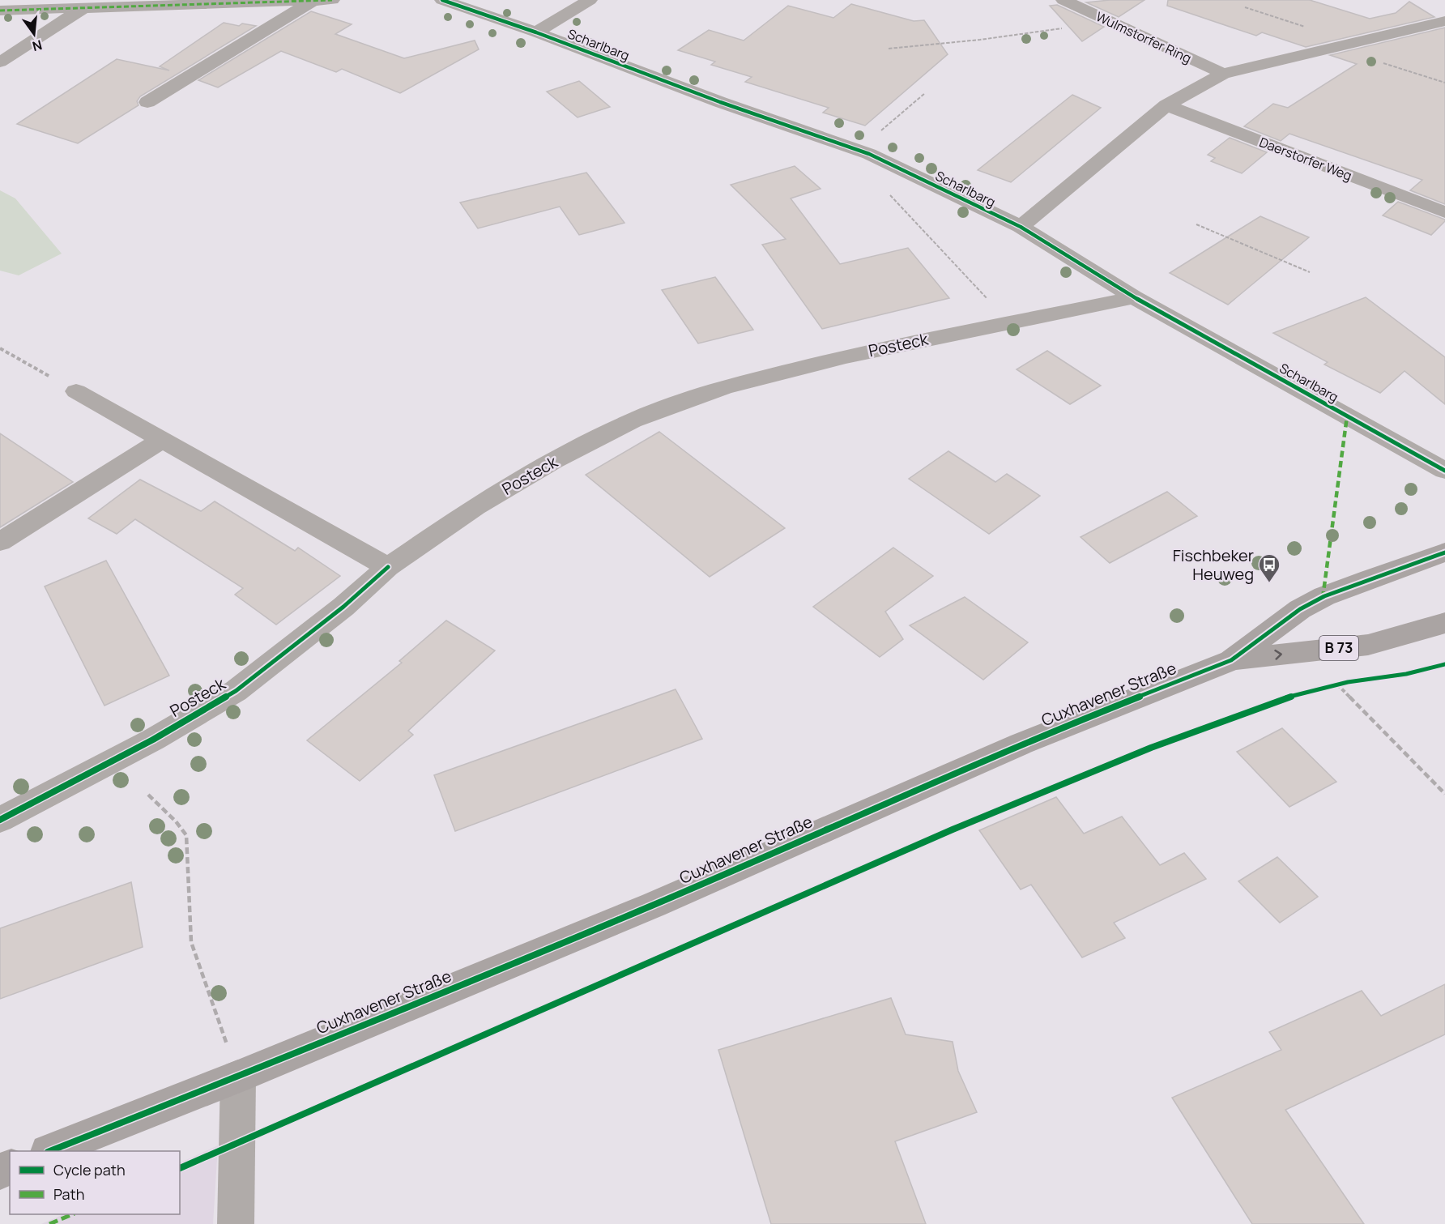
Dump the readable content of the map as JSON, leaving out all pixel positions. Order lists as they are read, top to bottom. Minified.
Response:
{"streets":{"main road":["B 73","Cuxhavener Straße"],"street":["Wulmstorfer Ring","Scharlbarg","Daerstorfer Weg","Posteck"]},"crossings":[["Scharlbarg","Posteck"]],"places":{"bus stop":["Fischbeker Heuweg"]},"legend":["Cycle path","Path"],"north":"bottom"}
